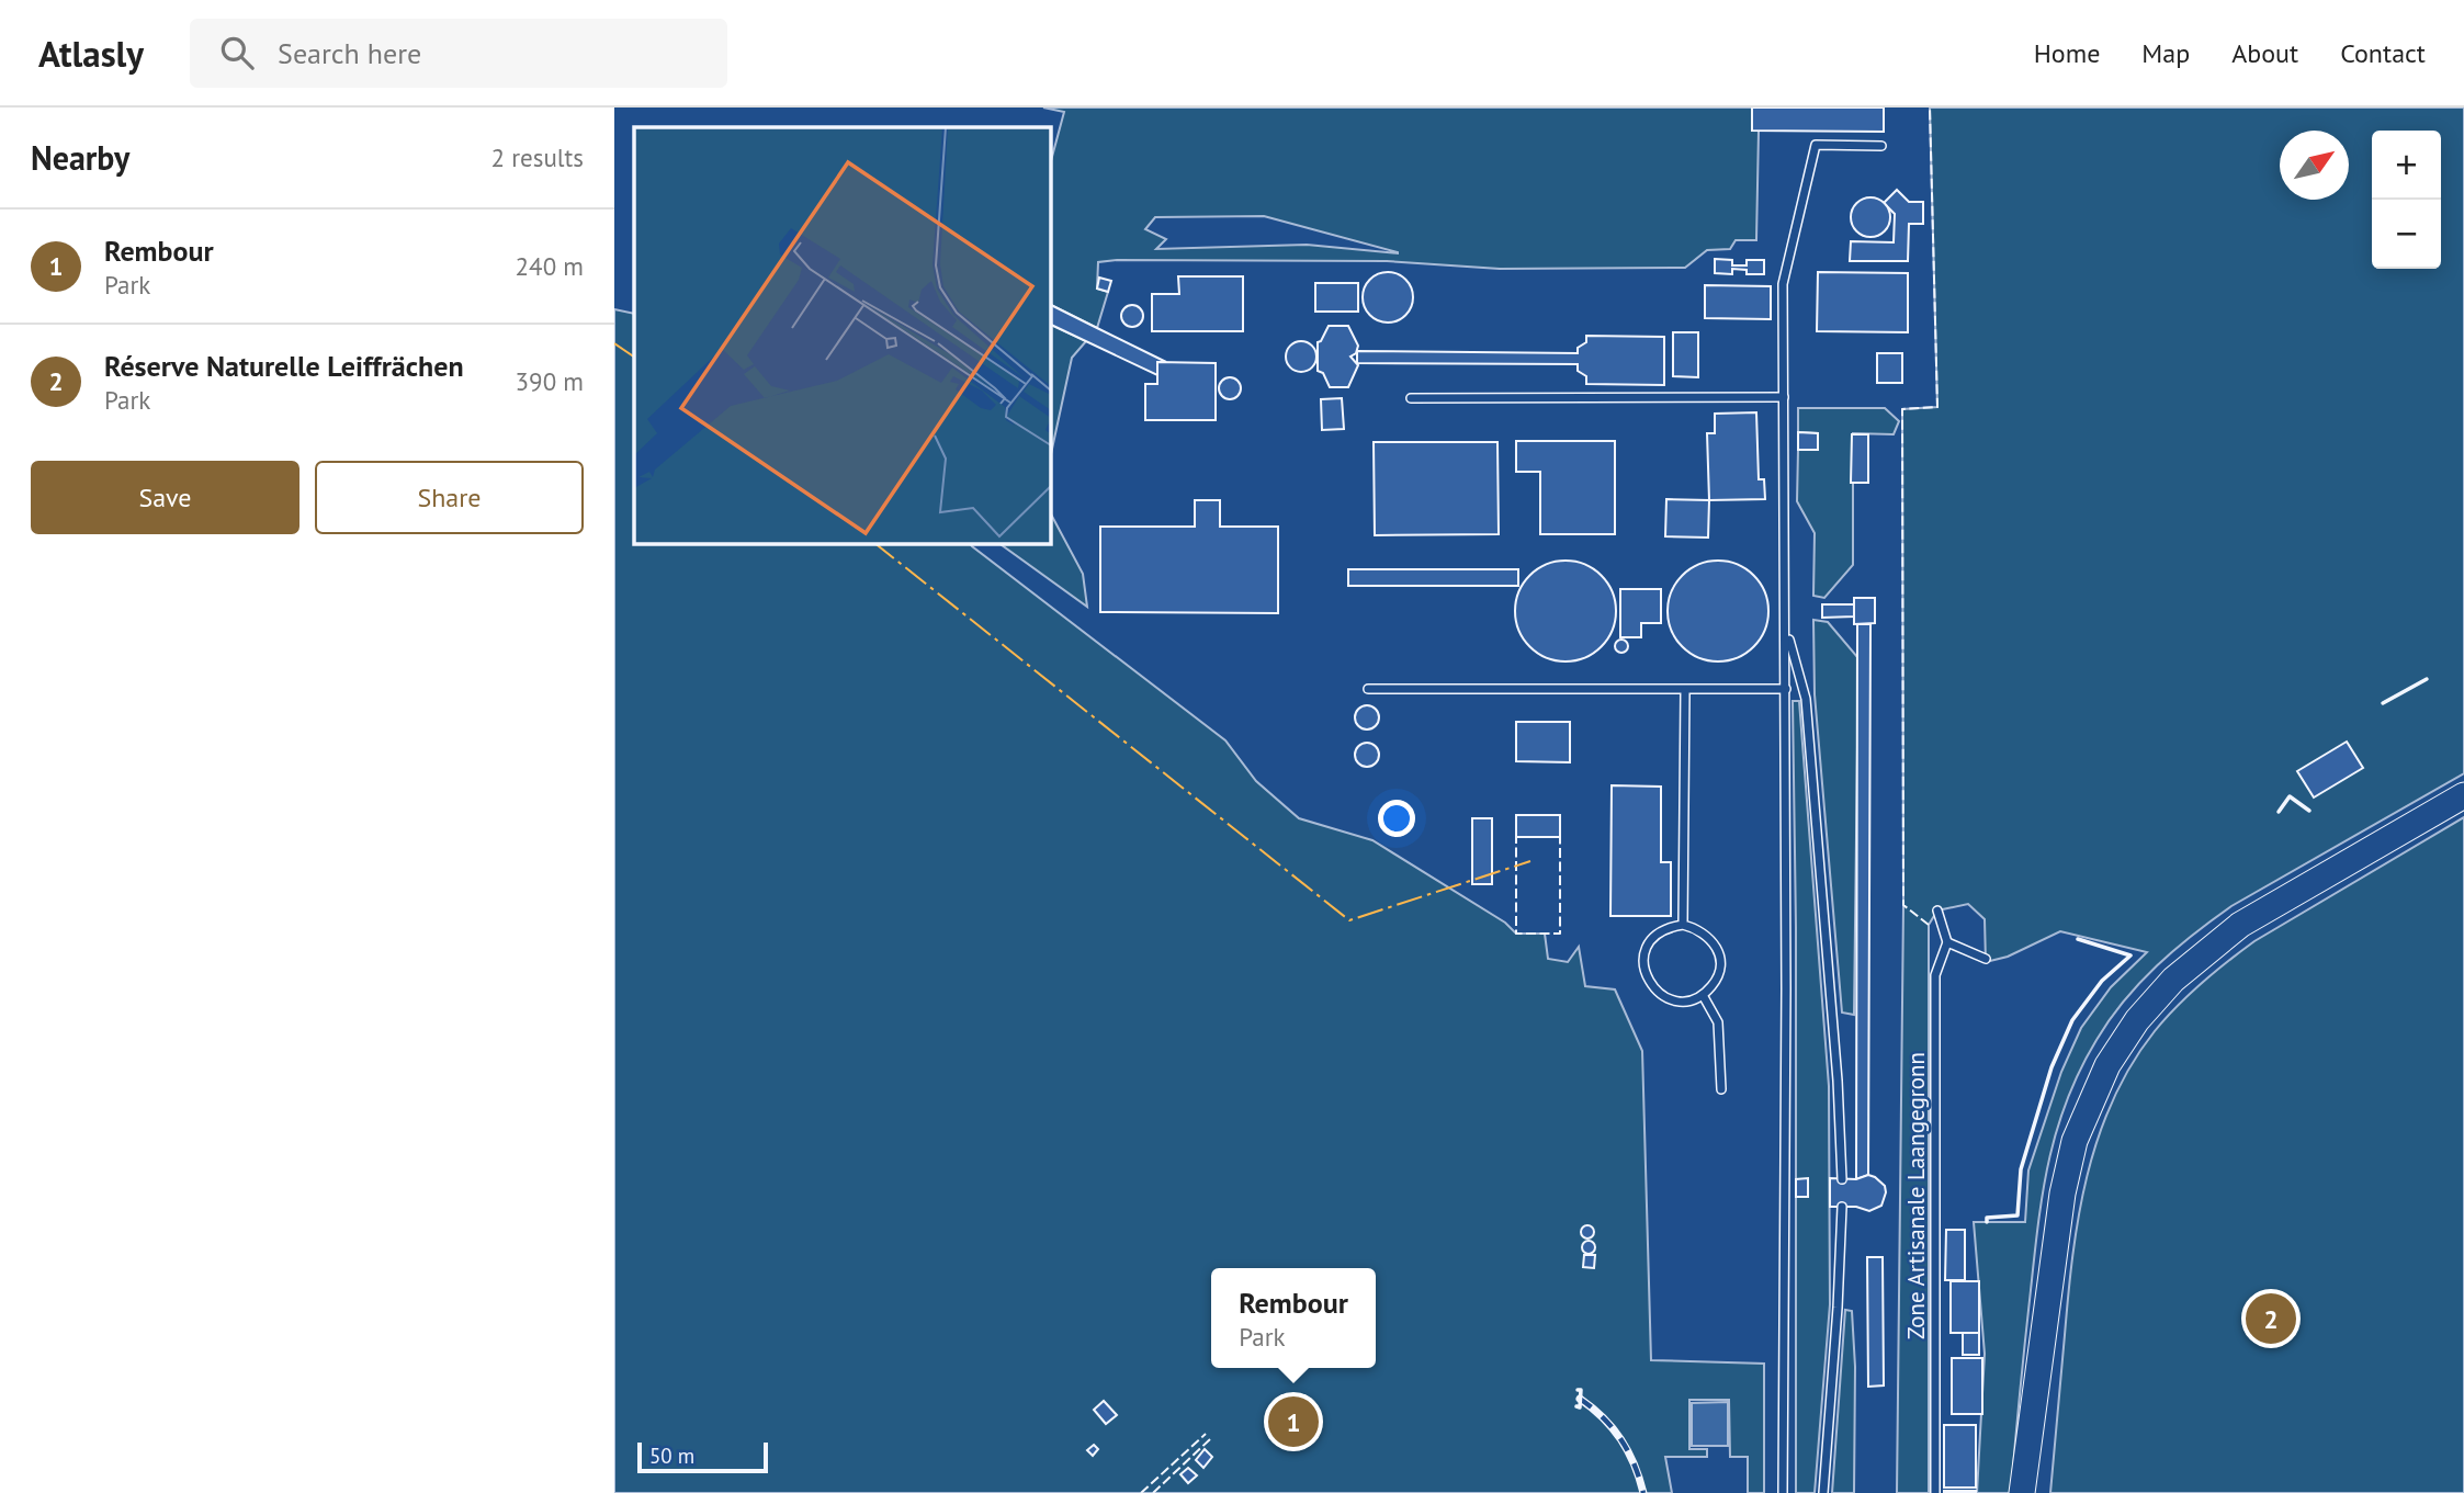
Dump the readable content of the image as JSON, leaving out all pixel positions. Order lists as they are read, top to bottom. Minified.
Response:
{"streets":{"lane":["Zone Artisanale Laangegronn"]},"scale_bar":"50 m","north":"top right","page":{"header":"Atlasly","search":"Search here","nav":["Home","Map","About","Contact"],"heading":["Nearby","2 results"],"map_buttons":["+","−"],"list":[{"mark":"1","name":"Rembour","note":"Park","value":"240 m"},{"mark":"2","name":"Réserve Naturelle Leiffrächen","note":"Park","value":"390 m"}],"buttons":["Save","Share"],"popup":["Rembour","Park"],"pins":["2","1"],"scale":"50 m"}}
